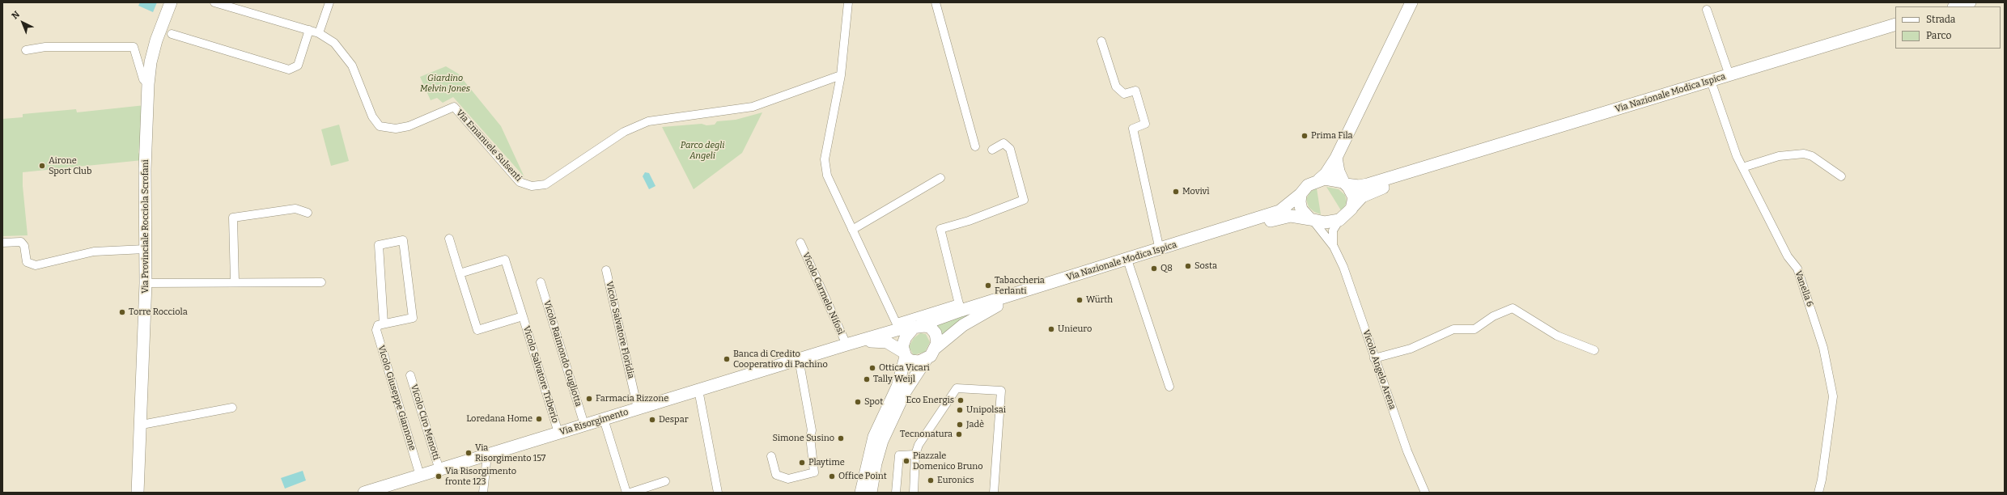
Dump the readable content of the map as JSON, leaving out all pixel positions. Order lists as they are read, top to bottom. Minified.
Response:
{"streets":{"main road":["Via Nazionale Modica Ispica","Via Provinciale Rocciola Scrofani","Via Risorgimento"],"street":["Via Emanuele Sulsenti","Vanella 6","Vicolo Carmelo Nifosì","Vicolo Salvatore Floridia","Vicolo Raimondo Gugliotta","Vicolo Angelo Arena","Vicolo Salvatore Triberio","Vicolo Giuseppe Giannone","Vicolo Ciro Menotti"]},"crossings":[["Via Nazionale Modica Ispica","Vanella 6"],["Vicolo Carmelo Nifosì","Via Risorgimento"],["Vicolo Salvatore Floridia","Via Risorgimento"],["Vicolo Raimondo Gugliotta","Via Risorgimento"],["Vicolo Salvatore Triberio","Via Risorgimento"],["Vicolo Giuseppe Giannone","Via Risorgimento"],["Vicolo Ciro Menotti","Via Risorgimento"]],"parks":["Giardino Melvin Jones","Parco degli Angeli"],"places":["Prima Fila","Airone Sport Club","Movivì","Sosta","Q8","Tabaccheria Ferlanti","Würth","Torre Rocciola","Unieuro","Banca di Credito Cooperativo di Pachino","Ottica Vicari","Tally Weijl","Farmacia Rizzone","Eco Energis","Spot","Unipolsai","Loredana Home","Despar","Jadè","Tecnonatura","Simone Susino","Via Risorgimento 157","Piazzale Domenico Bruno","Playtime","Via Risorgimento fronte 123","Office Point","Euronics"],"legend":["Strada","Parco"],"north":"top left"}
